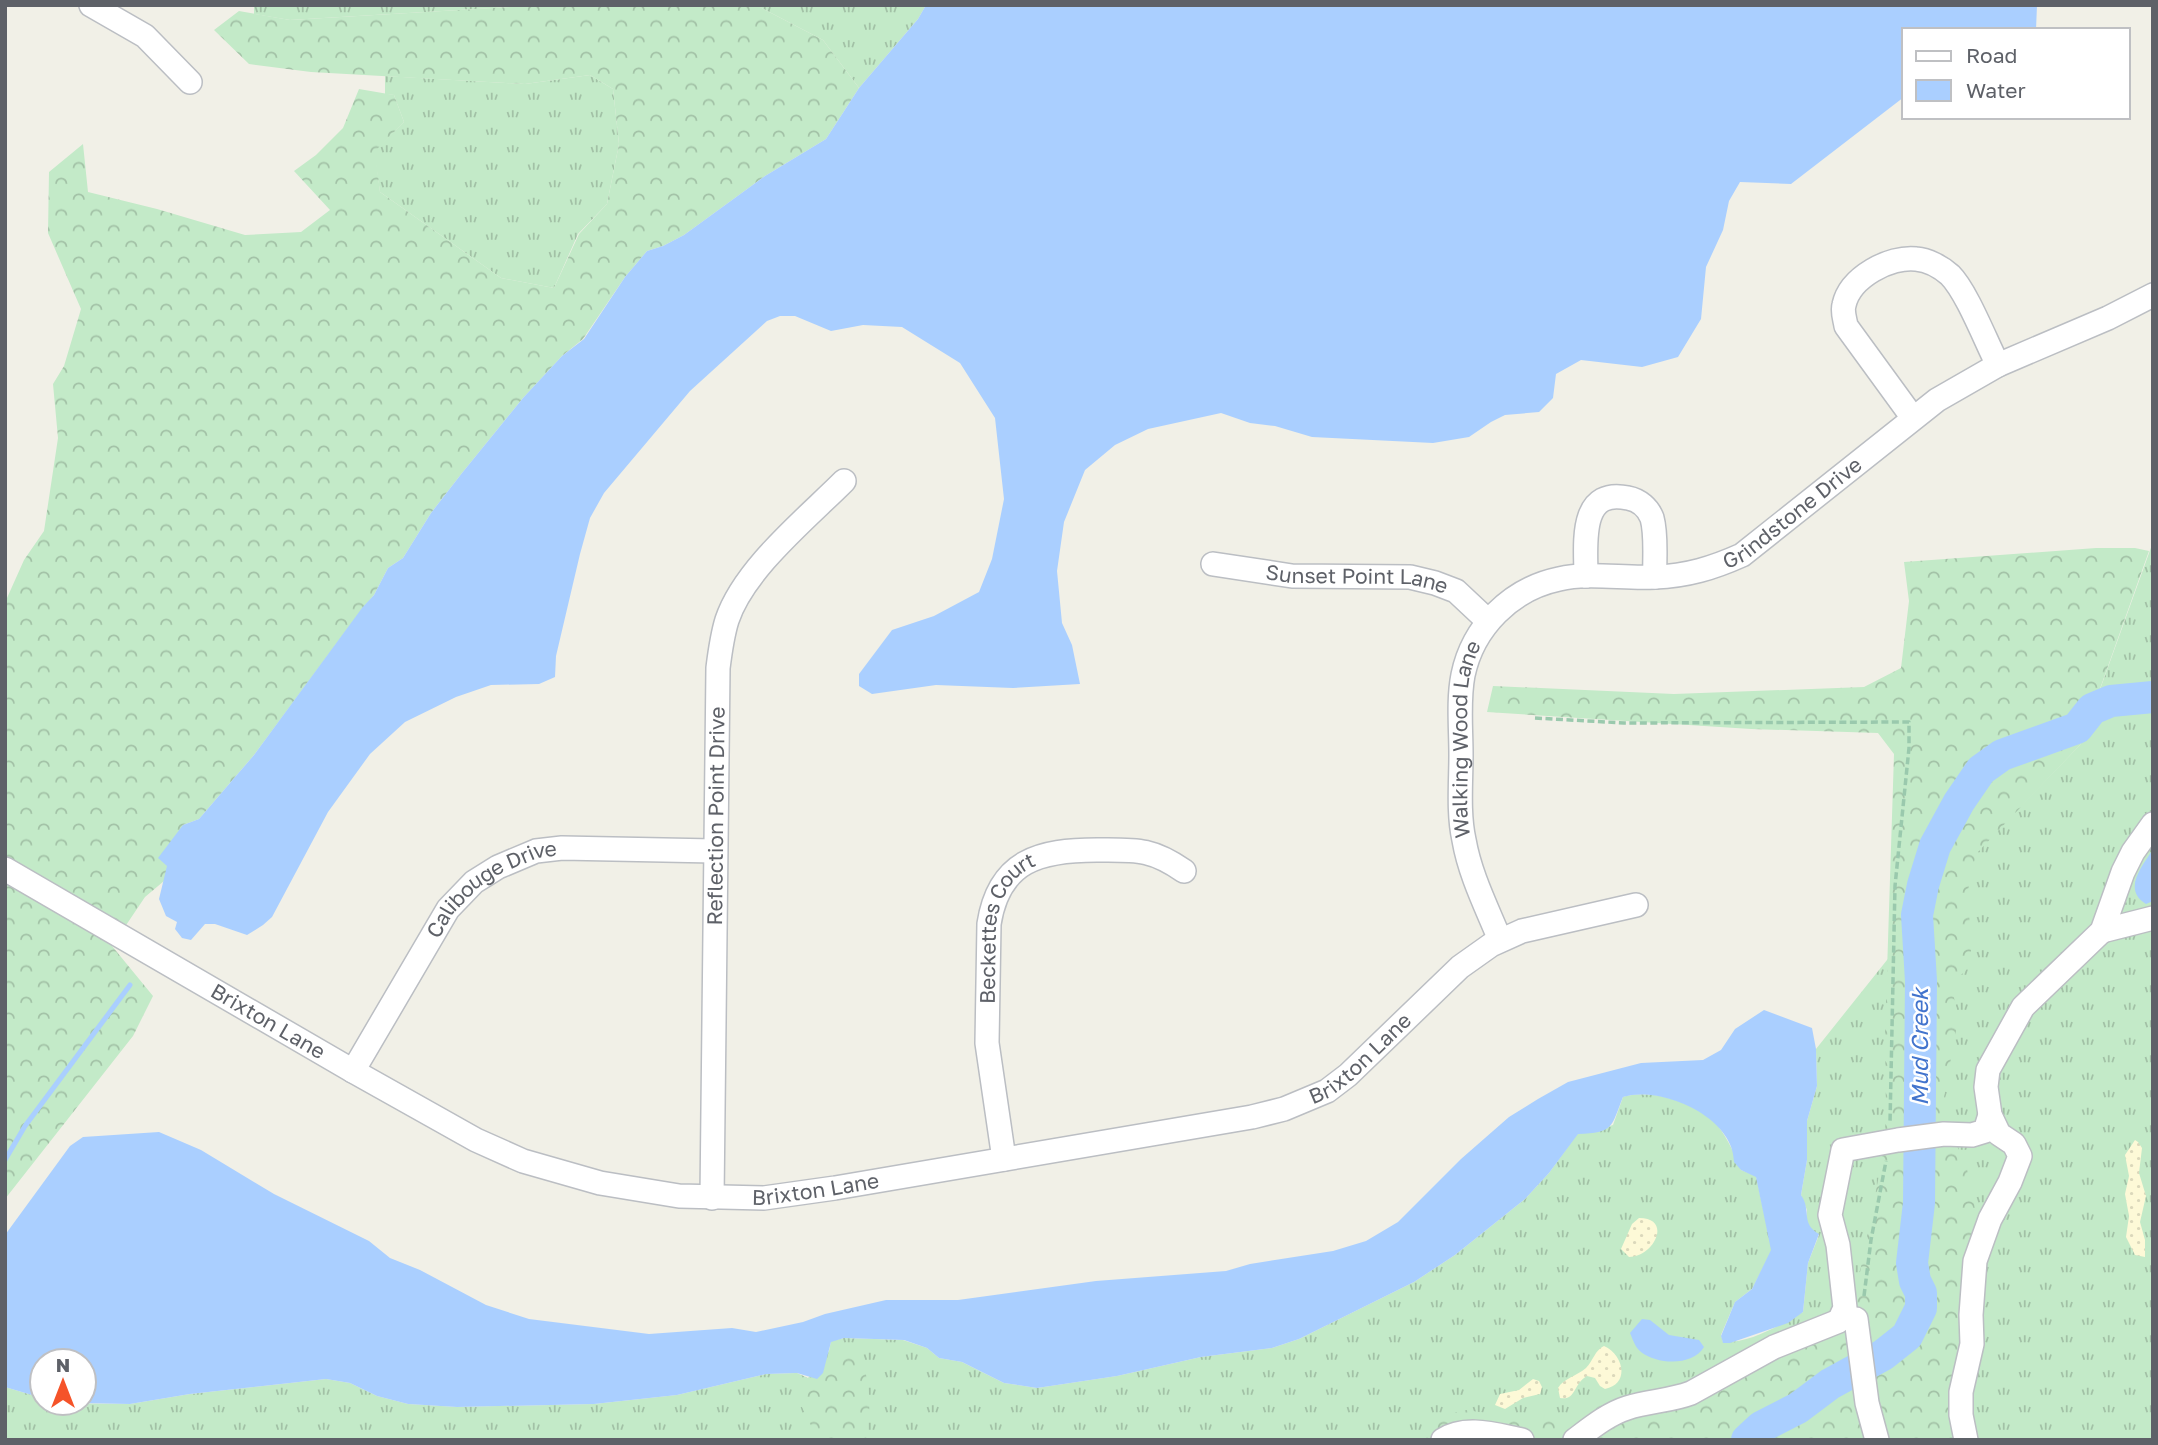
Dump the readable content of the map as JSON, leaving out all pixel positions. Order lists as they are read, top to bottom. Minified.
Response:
{"streets":{"street":["Grindstone Drive","Sunset Point Lane","Walking Wood Lane","Reflection Point Drive","Calibouge Drive","Beckettes Court","Brixton Lane"]},"crossings":[["Grindstone Drive","Sunset Point Lane"],["Grindstone Drive","Walking Wood Lane"],["Sunset Point Lane","Walking Wood Lane"],["Walking Wood Lane","Brixton Lane"],["Reflection Point Drive","Calibouge Drive"],["Reflection Point Drive","Brixton Lane"],["Calibouge Drive","Brixton Lane"],["Beckettes Court","Brixton Lane"]],"water":["Mud Creek"],"legend":["Road","Water"],"north":"top"}
